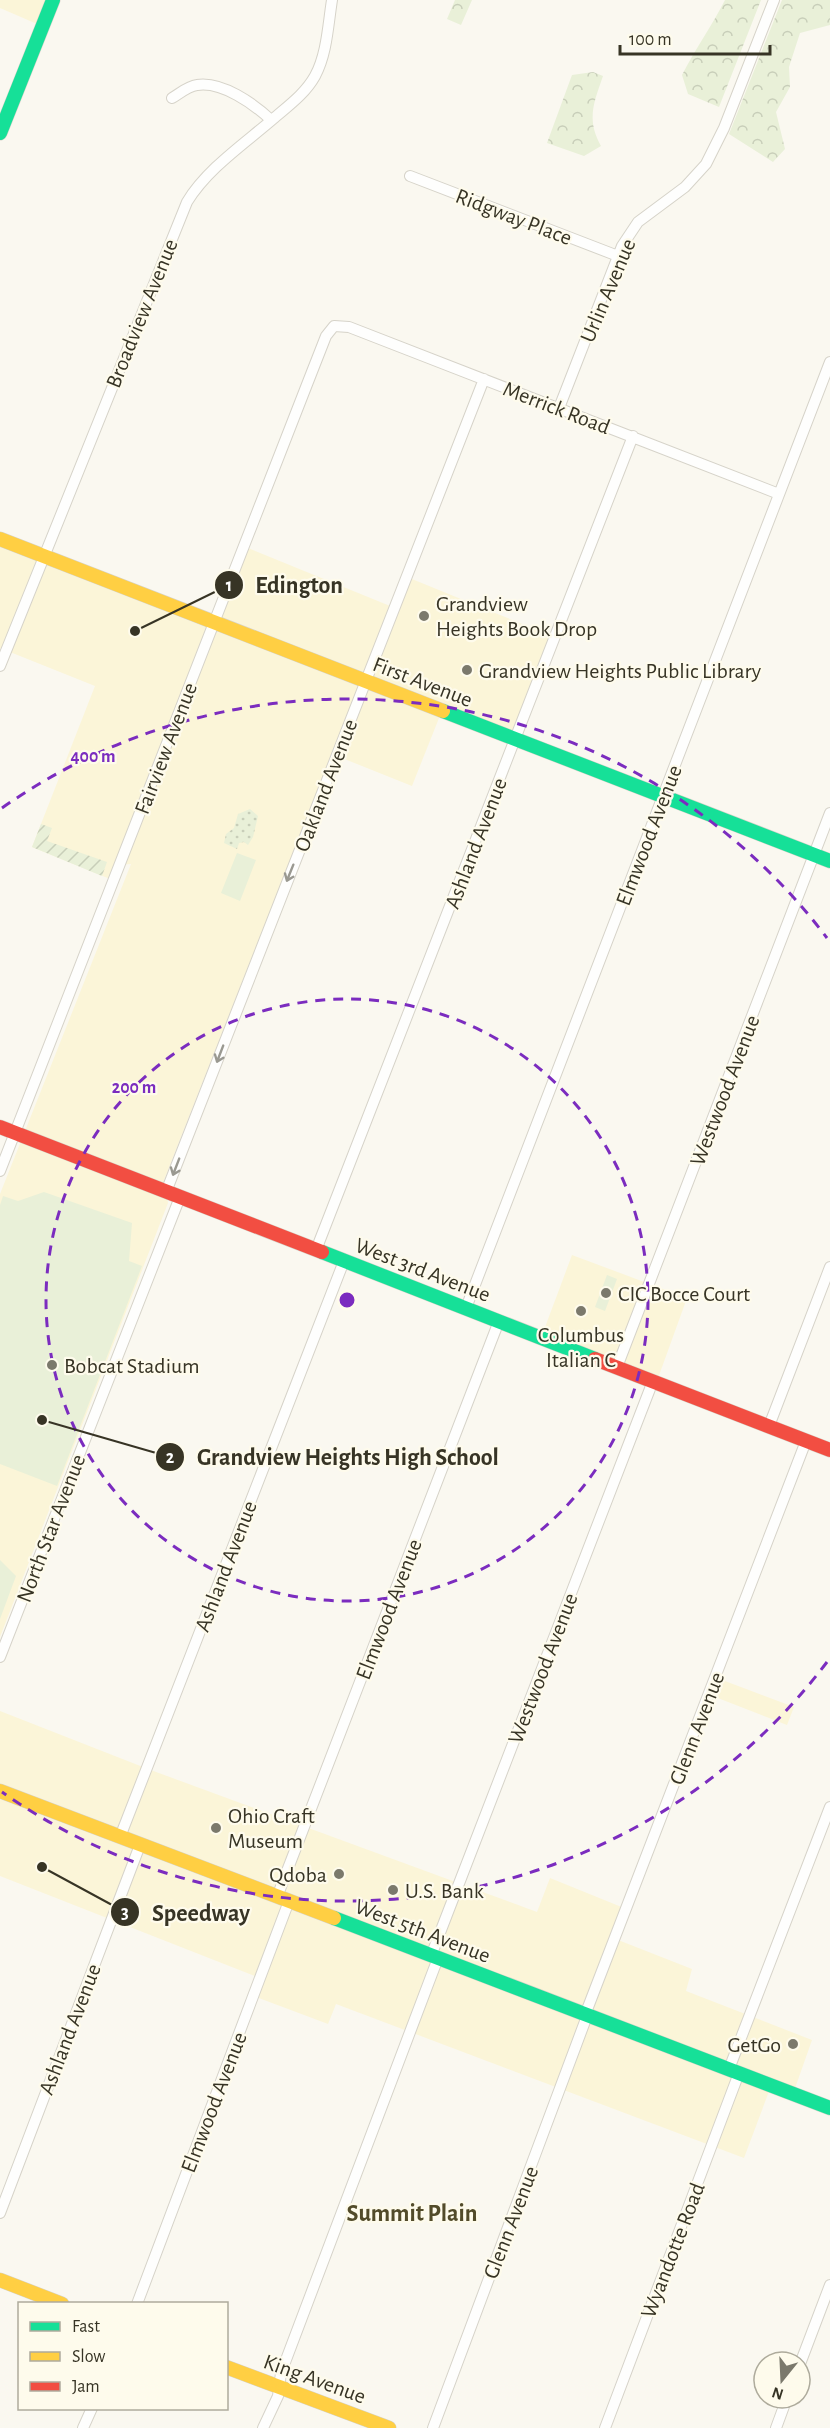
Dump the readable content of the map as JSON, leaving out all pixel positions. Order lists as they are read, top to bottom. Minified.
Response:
{"streets":{"street":["Ridgway Place","Urlin Avenue","Broadview Avenue","Merrick Road","First Avenue","Fairview Avenue","Oakland Avenue","Elmwood Avenue","Ashland Avenue","Westwood Avenue","West 3rd Avenue","North Star Avenue","Glenn Avenue","West 5th Avenue","Wyandotte Road","King Avenue"]},"crossings":[["Ridgway Place","Urlin Avenue"],["Urlin Avenue","Merrick Road"],["Broadview Avenue","First Avenue"],["Merrick Road","Fairview Avenue"],["Merrick Road","Oakland Avenue"],["Merrick Road","Elmwood Avenue"],["Merrick Road","Ashland Avenue"],["First Avenue","Fairview Avenue"],["First Avenue","Oakland Avenue"],["First Avenue","Elmwood Avenue"],["First Avenue","Ashland Avenue"],["First Avenue","Westwood Avenue"],["Fairview Avenue","West 3rd Avenue"],["Oakland Avenue","West 3rd Avenue"],["Oakland Avenue","North Star Avenue"],["Elmwood Avenue","West 3rd Avenue"],["Elmwood Avenue","West 5th Avenue"],["Ashland Avenue","West 3rd Avenue"],["Ashland Avenue","West 5th Avenue"],["Westwood Avenue","West 3rd Avenue"],["Westwood Avenue","West 5th Avenue"],["Westwood Avenue","King Avenue"],["West 3rd Avenue","North Star Avenue"],["West 3rd Avenue","Glenn Avenue"],["Glenn Avenue","West 5th Avenue"],["West 5th Avenue","Wyandotte Road"]],"one_way":["Oakland Avenue"],"districts":["Summit Plain"],"places":["Grandview Heights Book Drop","Edington","Grandview Heights Public Library","CIC Bocce Court","Columbus Italian C","Bobcat Stadium","Grandview Heights High School","Ohio Craft Museum","Speedway","Qdoba","U.S. Bank","GetGo"],"legend":["Fast","Slow","Jam"],"scale_bar":"100 m","north":"bottom","rings":["400 m","200 m"]}
